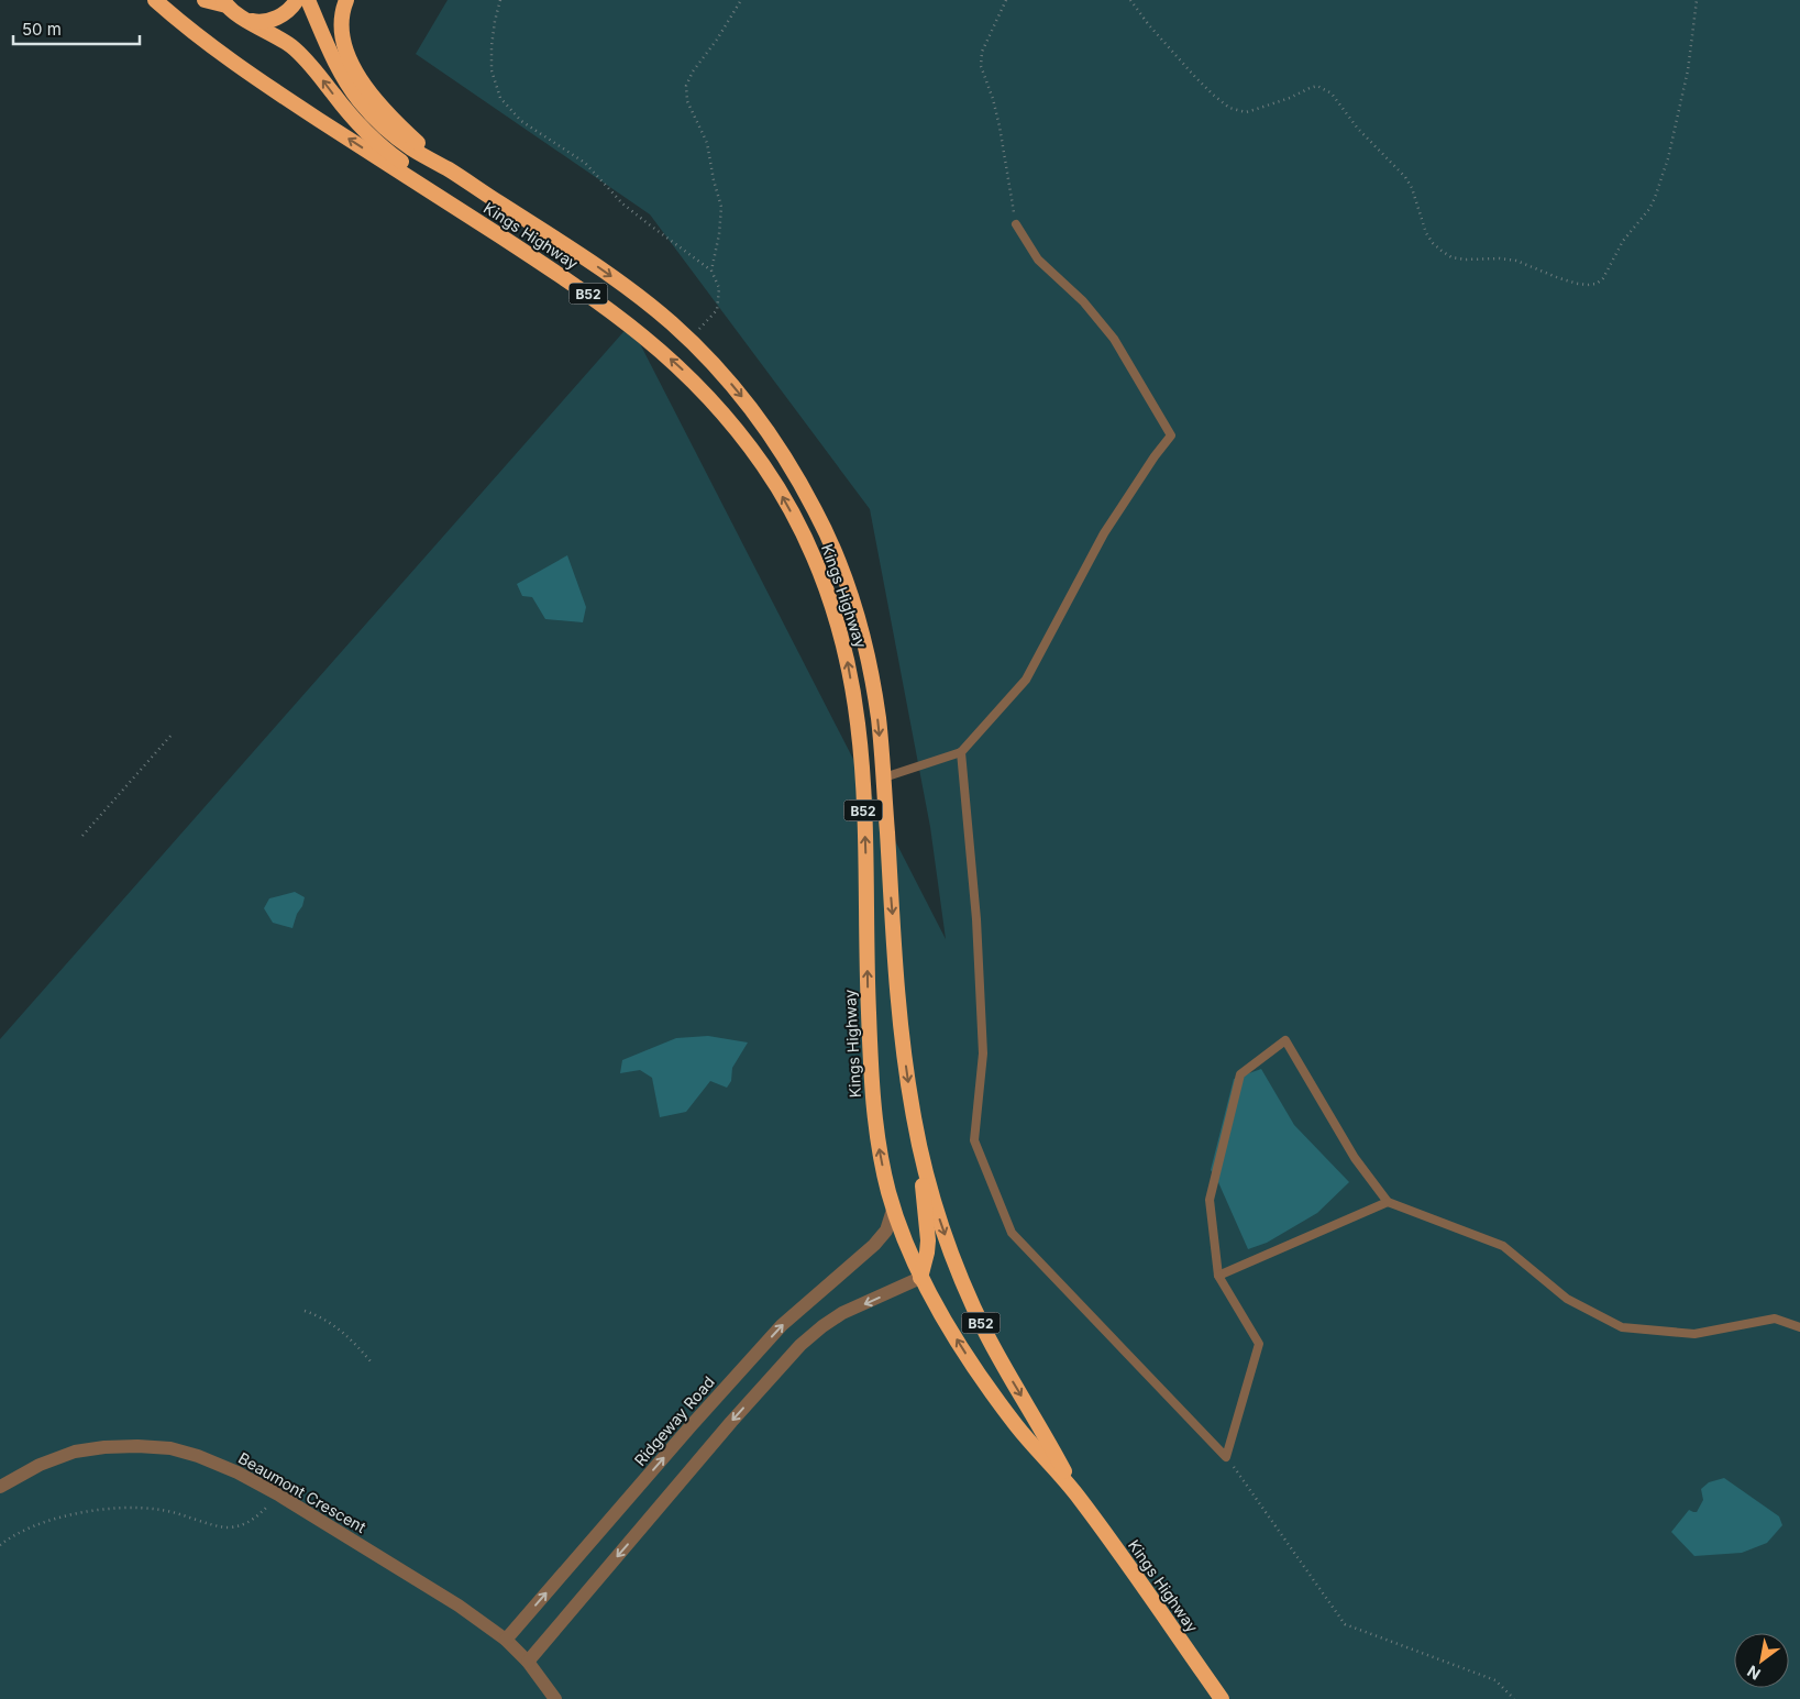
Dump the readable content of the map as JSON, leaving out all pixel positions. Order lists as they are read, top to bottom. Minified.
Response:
{"streets":{"highway":["Kings Highway","B52"],"street":["Ridgeway Road","Beaumont Crescent"]},"crossings":[["Kings Highway","B52"],["Kings Highway","Ridgeway Road"],["Ridgeway Road","Beaumont Crescent"]],"scale_bar":"50 m","north":"bottom left"}
